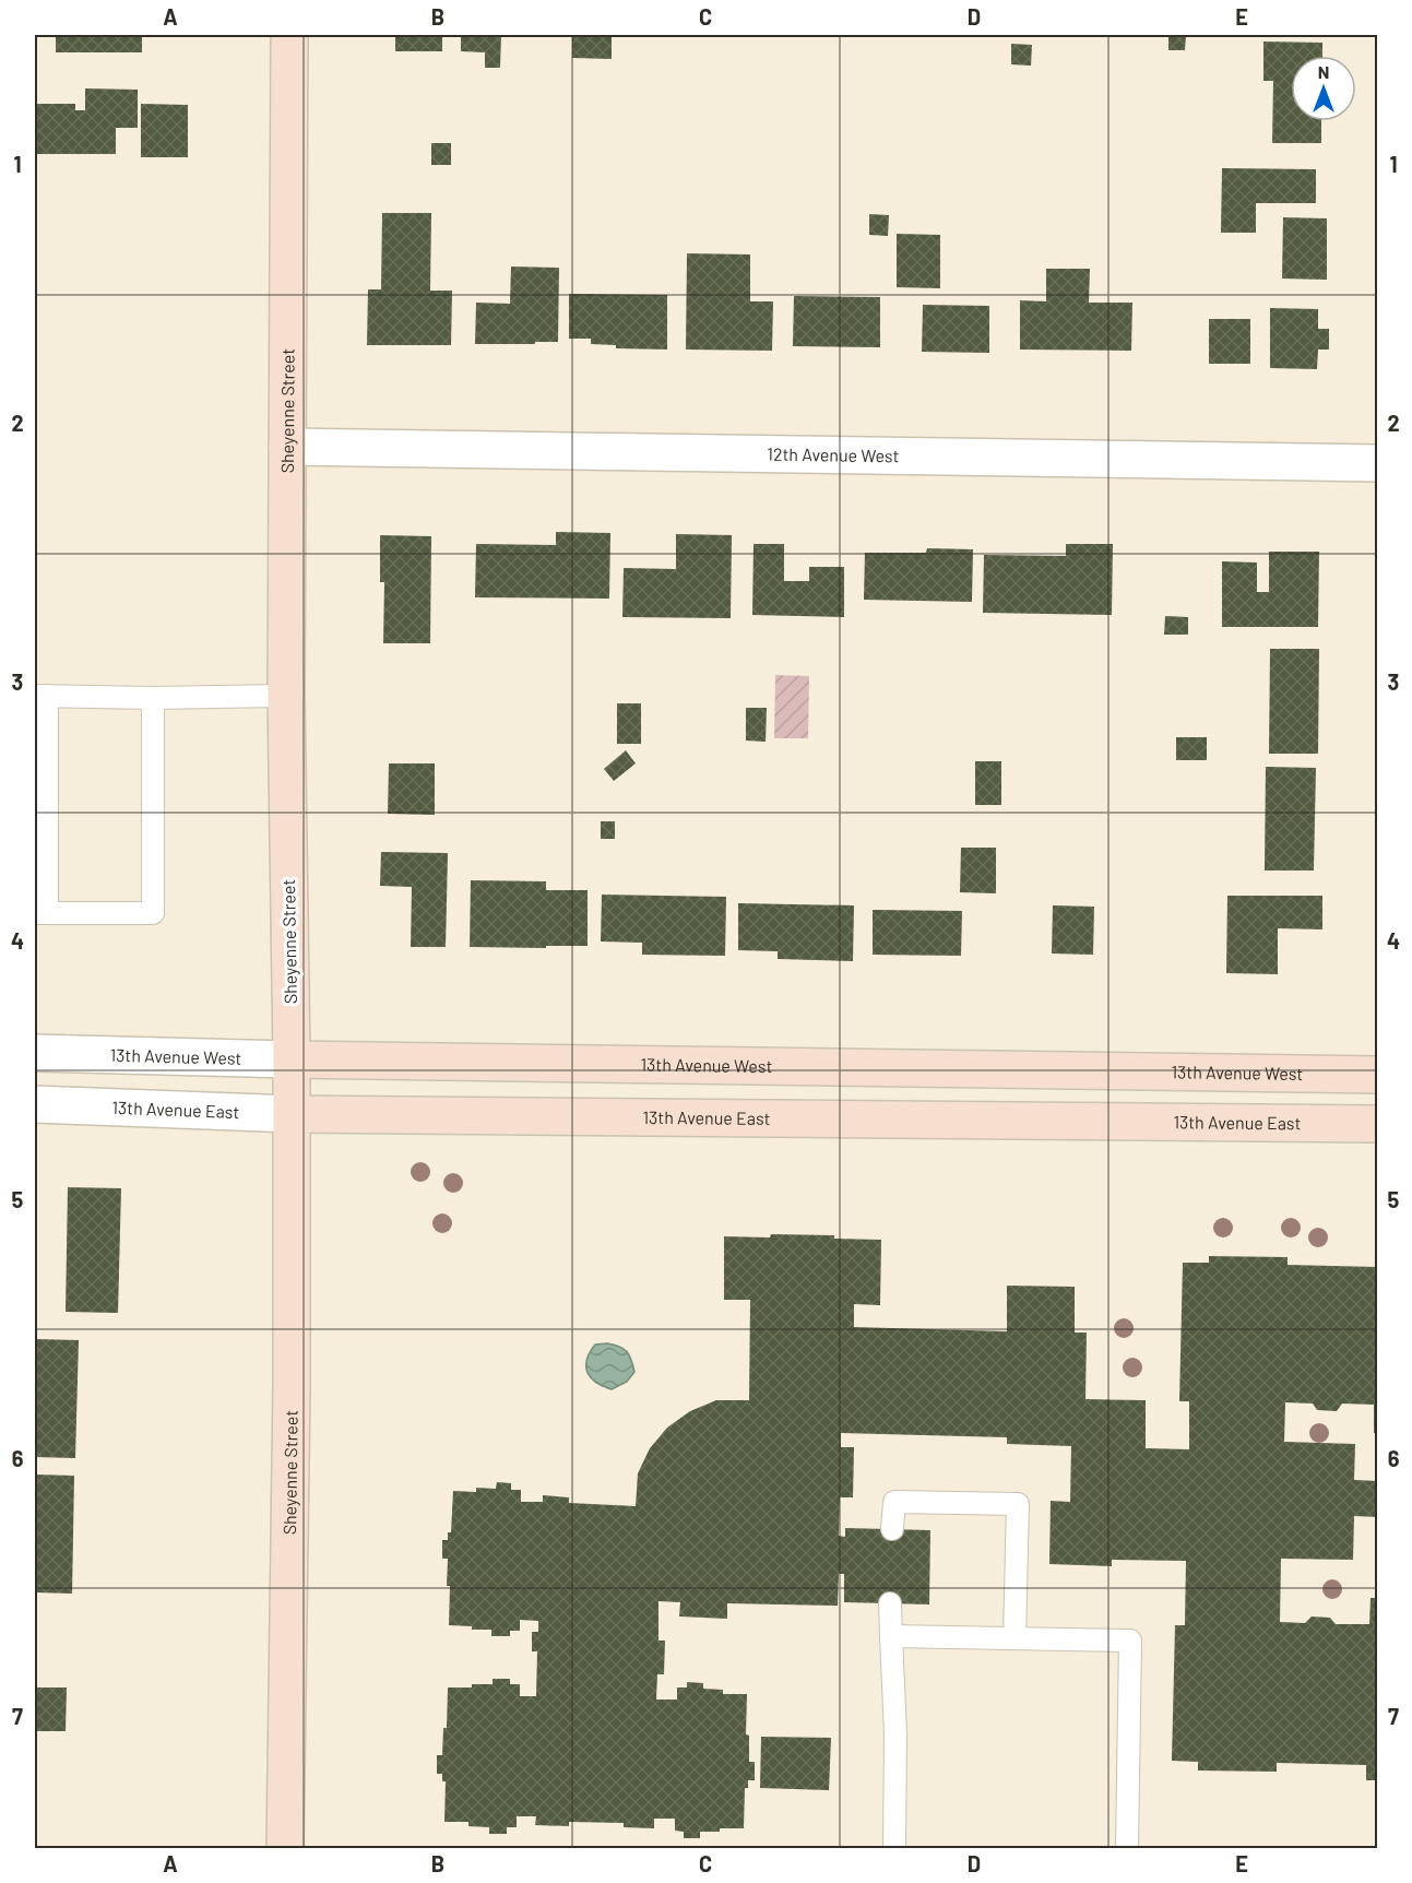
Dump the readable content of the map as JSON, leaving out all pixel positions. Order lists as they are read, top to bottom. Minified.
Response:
{"streets":{"main road":["Sheyenne Street","13th Avenue West","13th Avenue East"],"street":["12th Avenue West"]},"crossings":[["Sheyenne Street","12th Avenue West"],["Sheyenne Street","13th Avenue West"],["Sheyenne Street","13th Avenue East"]],"north":"top","grid":{"columns":["A","B","C","D","E"],"rows":["1","2","3","4","5","6","7"]}}
